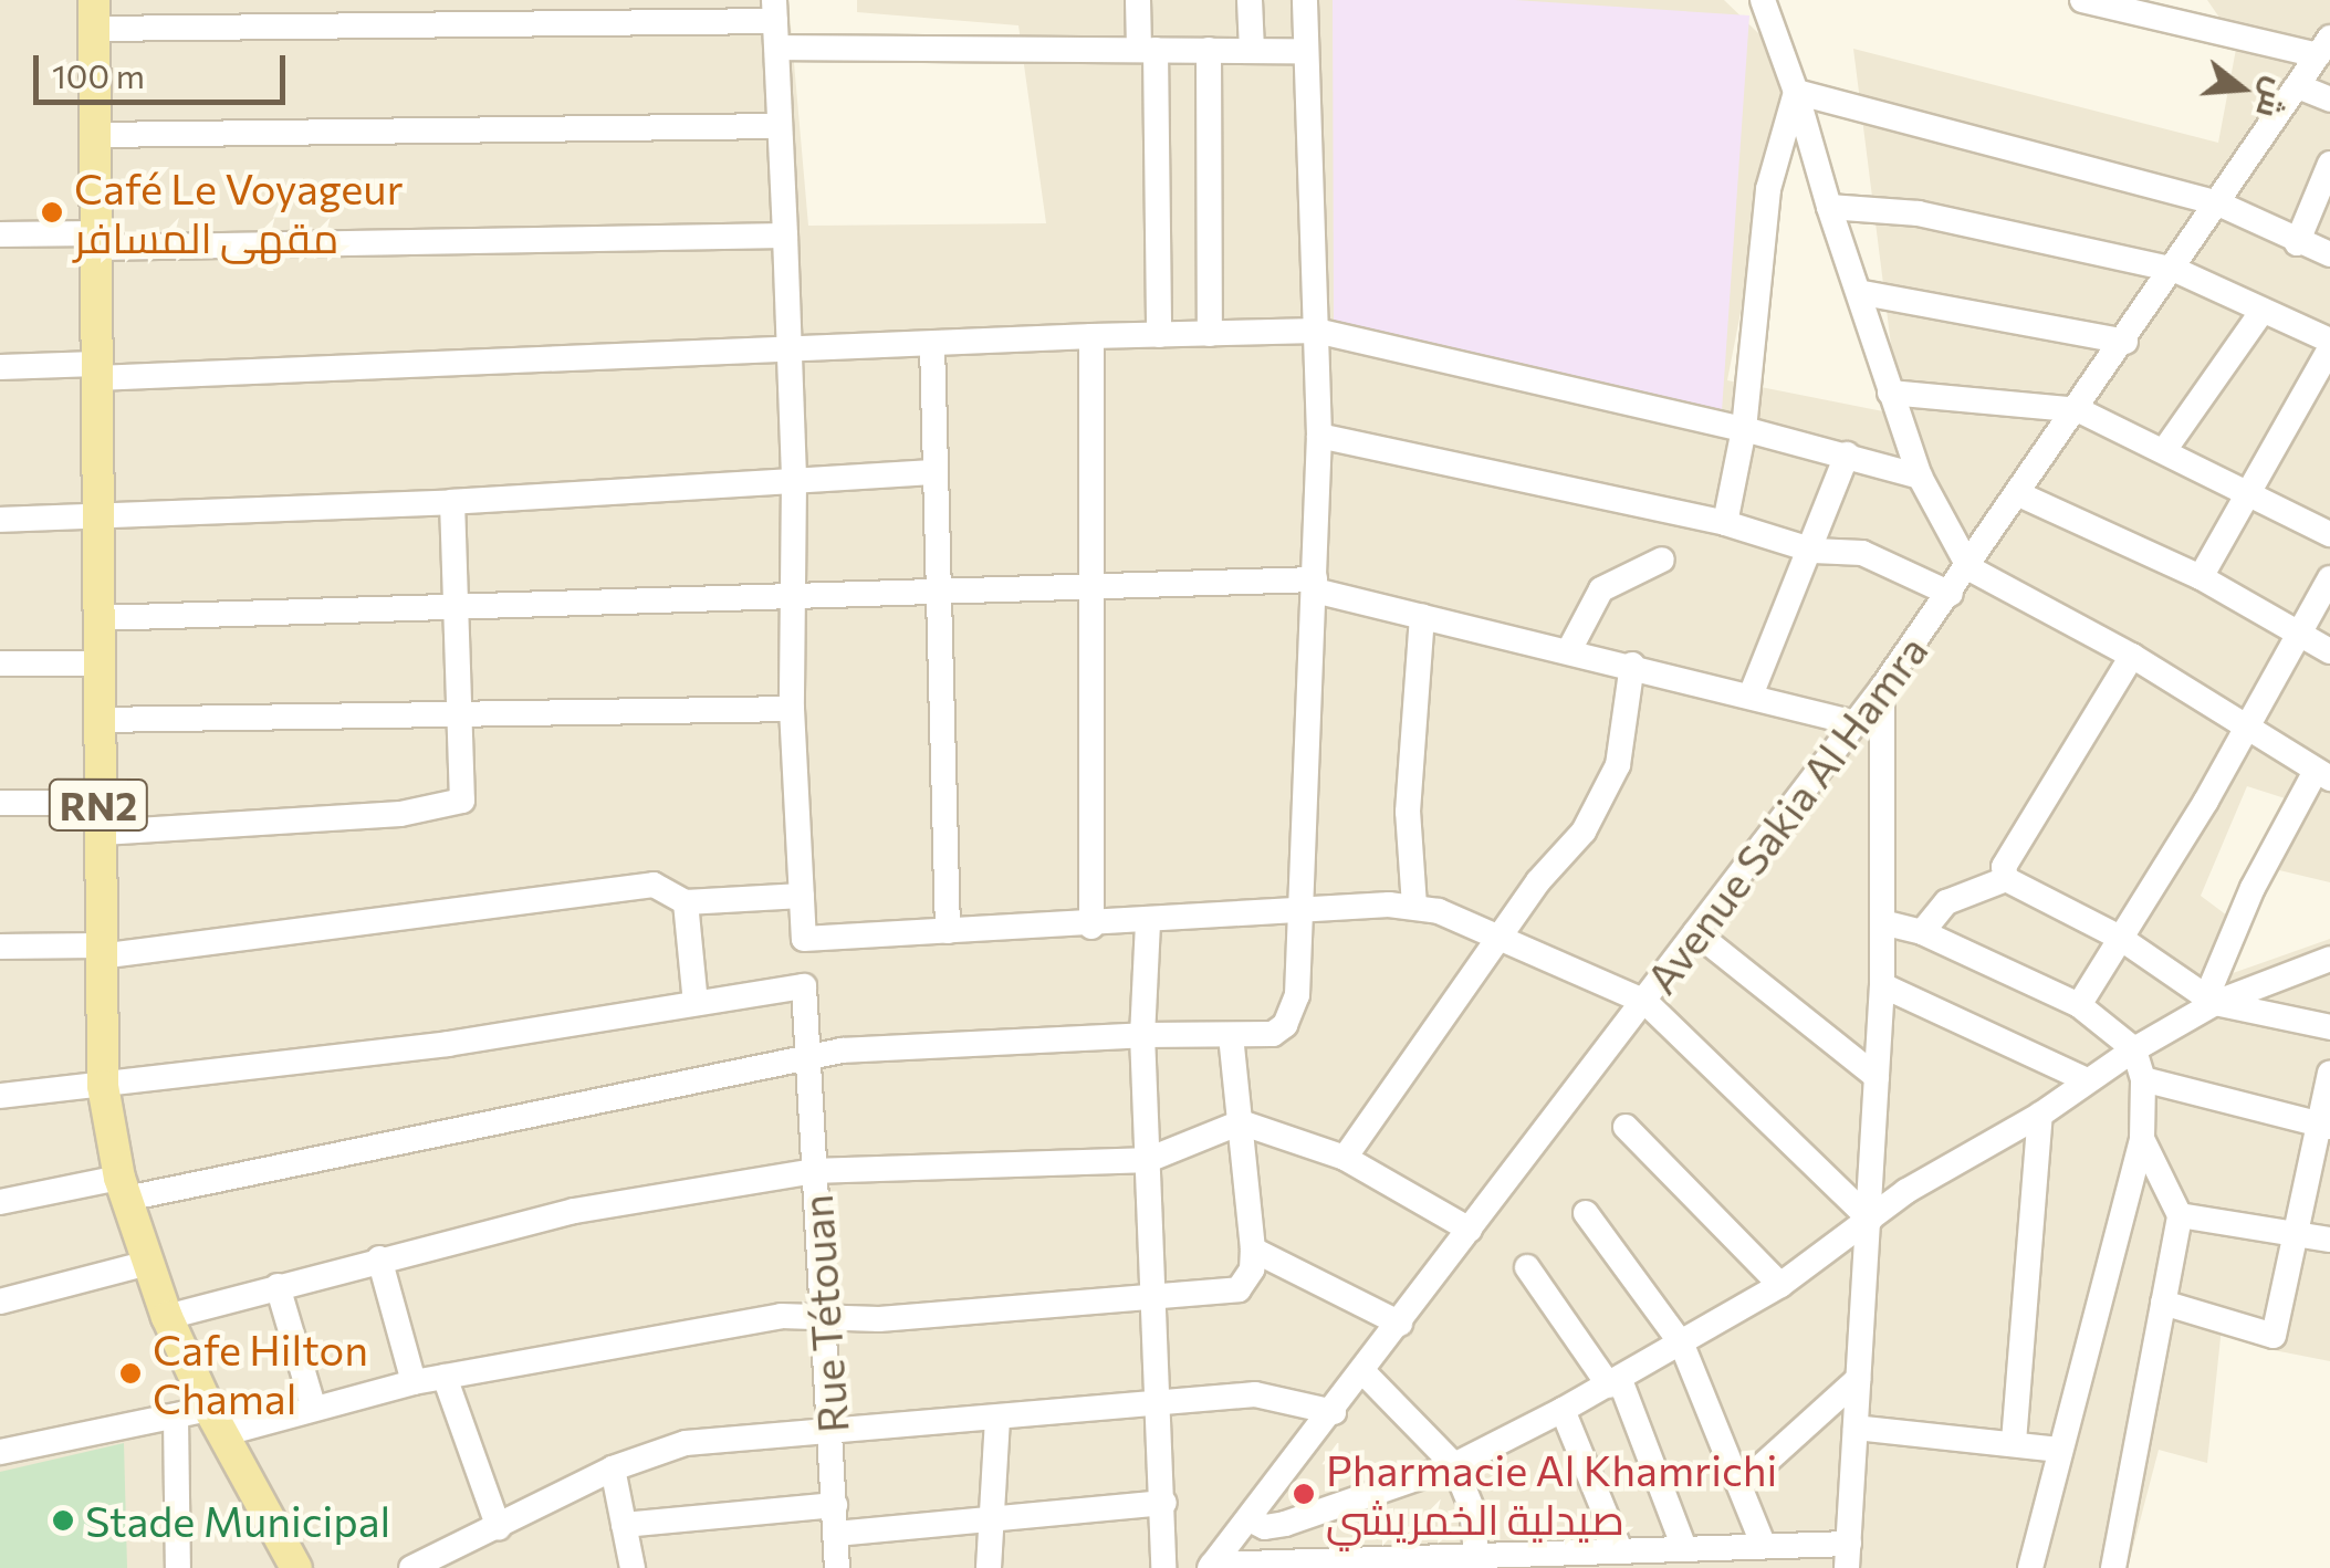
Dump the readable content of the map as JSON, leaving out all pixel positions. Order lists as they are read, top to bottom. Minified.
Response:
{"streets":{"main road":["RN2"],"street":["Avenue Sakia Al Hamra","Rue Tétouan"]},"places":["Café Le Voyageur مقهى المسافر","Cafe Hilton Chamal","Pharmacie Al Khamrichi صيدلية الخمريشي","Stade Municipal"],"scale_bar":"100 m","north":"right"}
